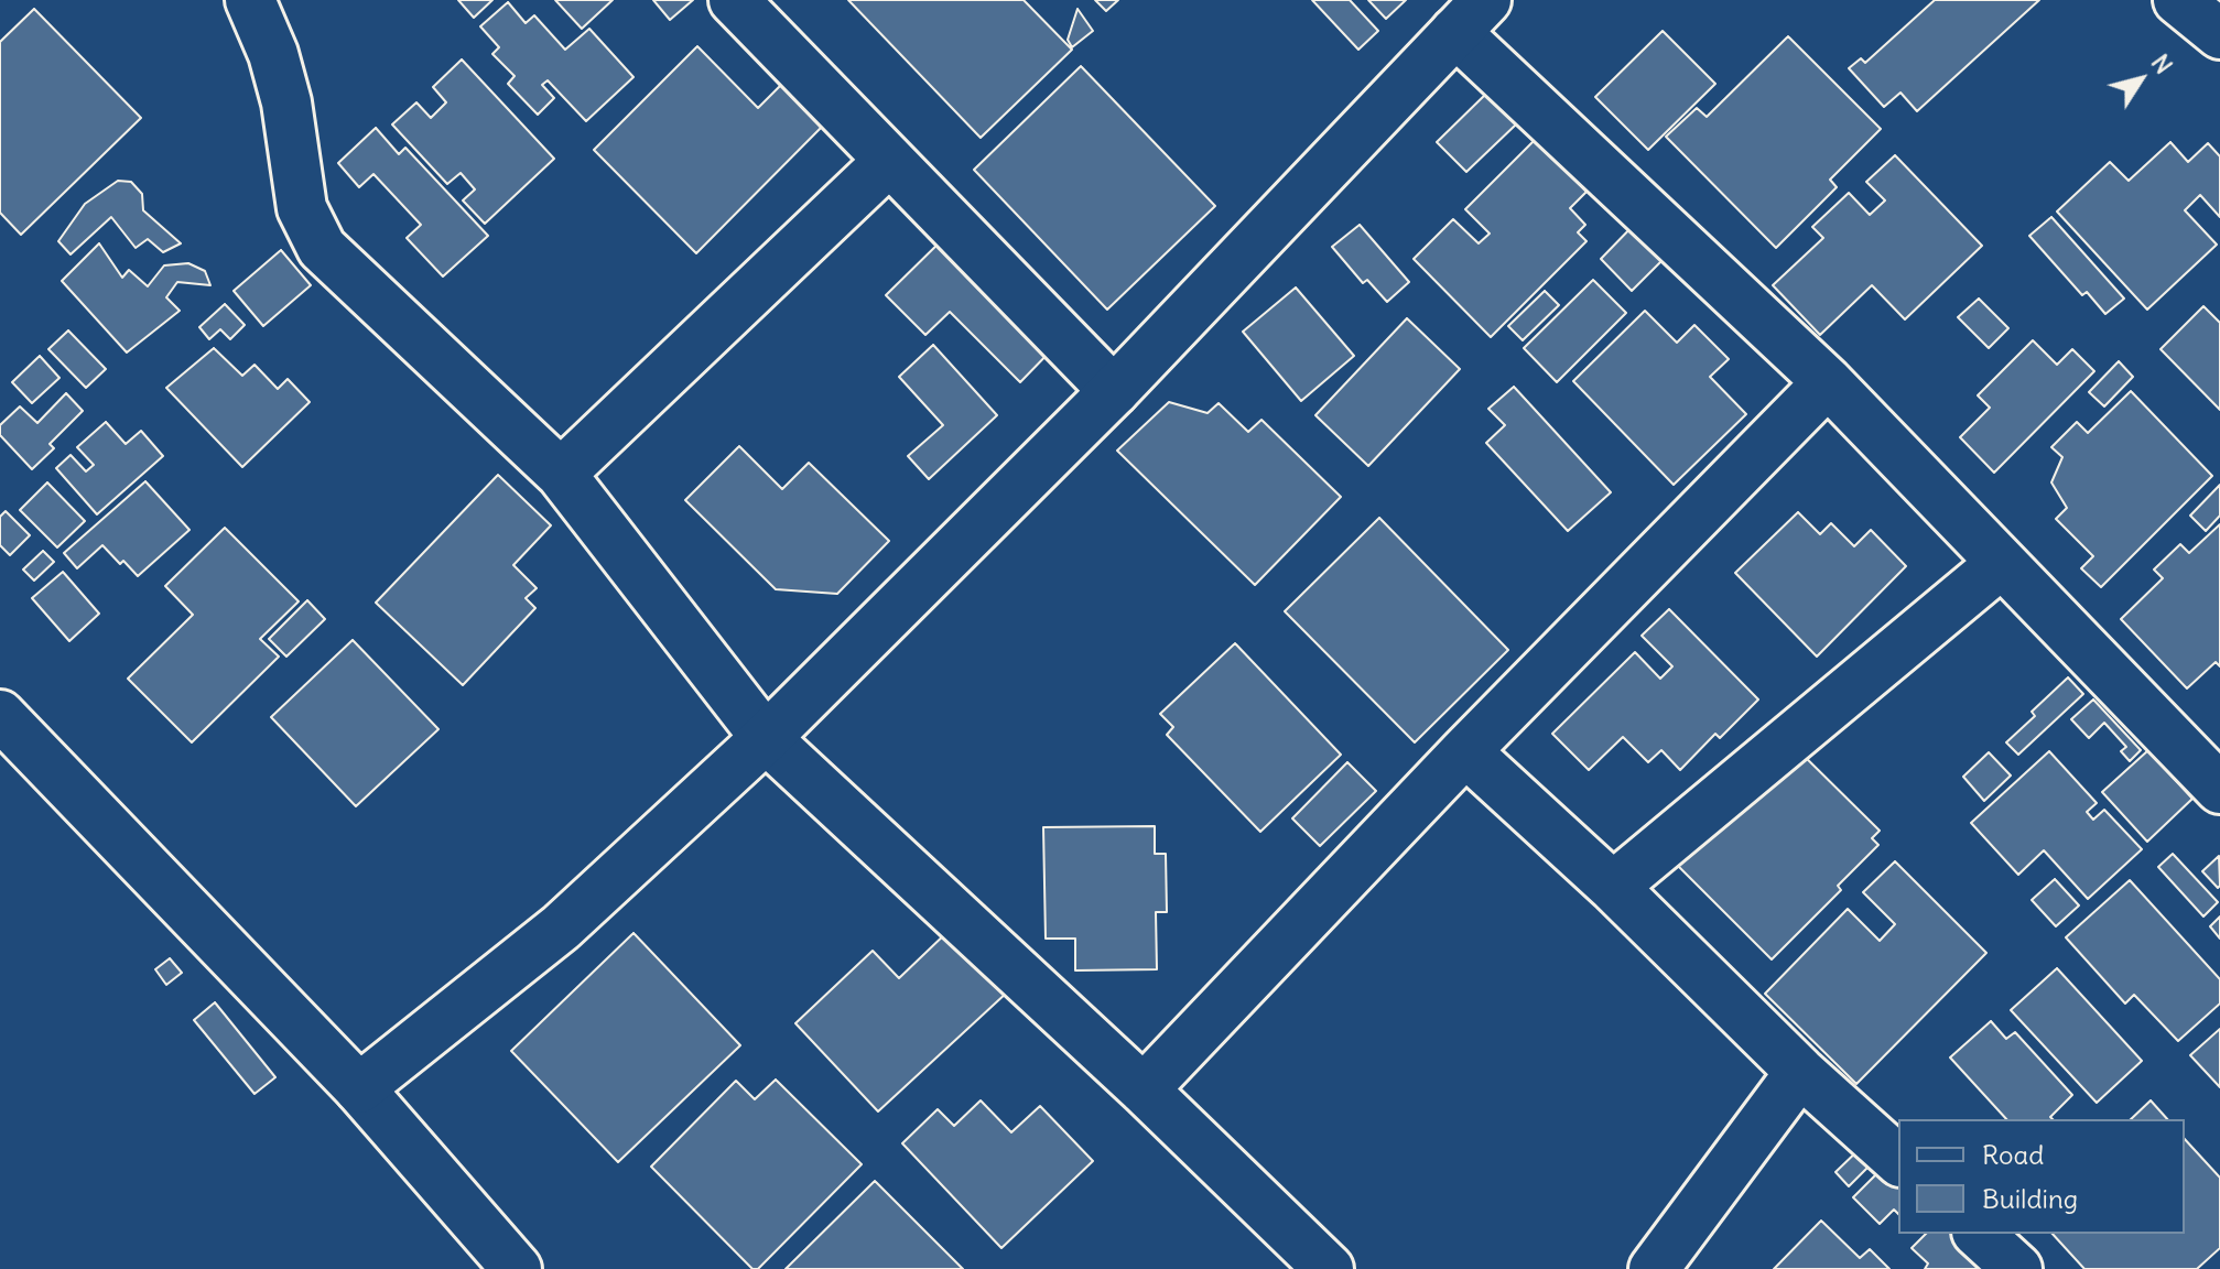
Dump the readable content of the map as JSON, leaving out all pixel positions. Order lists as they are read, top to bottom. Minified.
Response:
{"legend":["Road","Building"],"north":"top right"}
